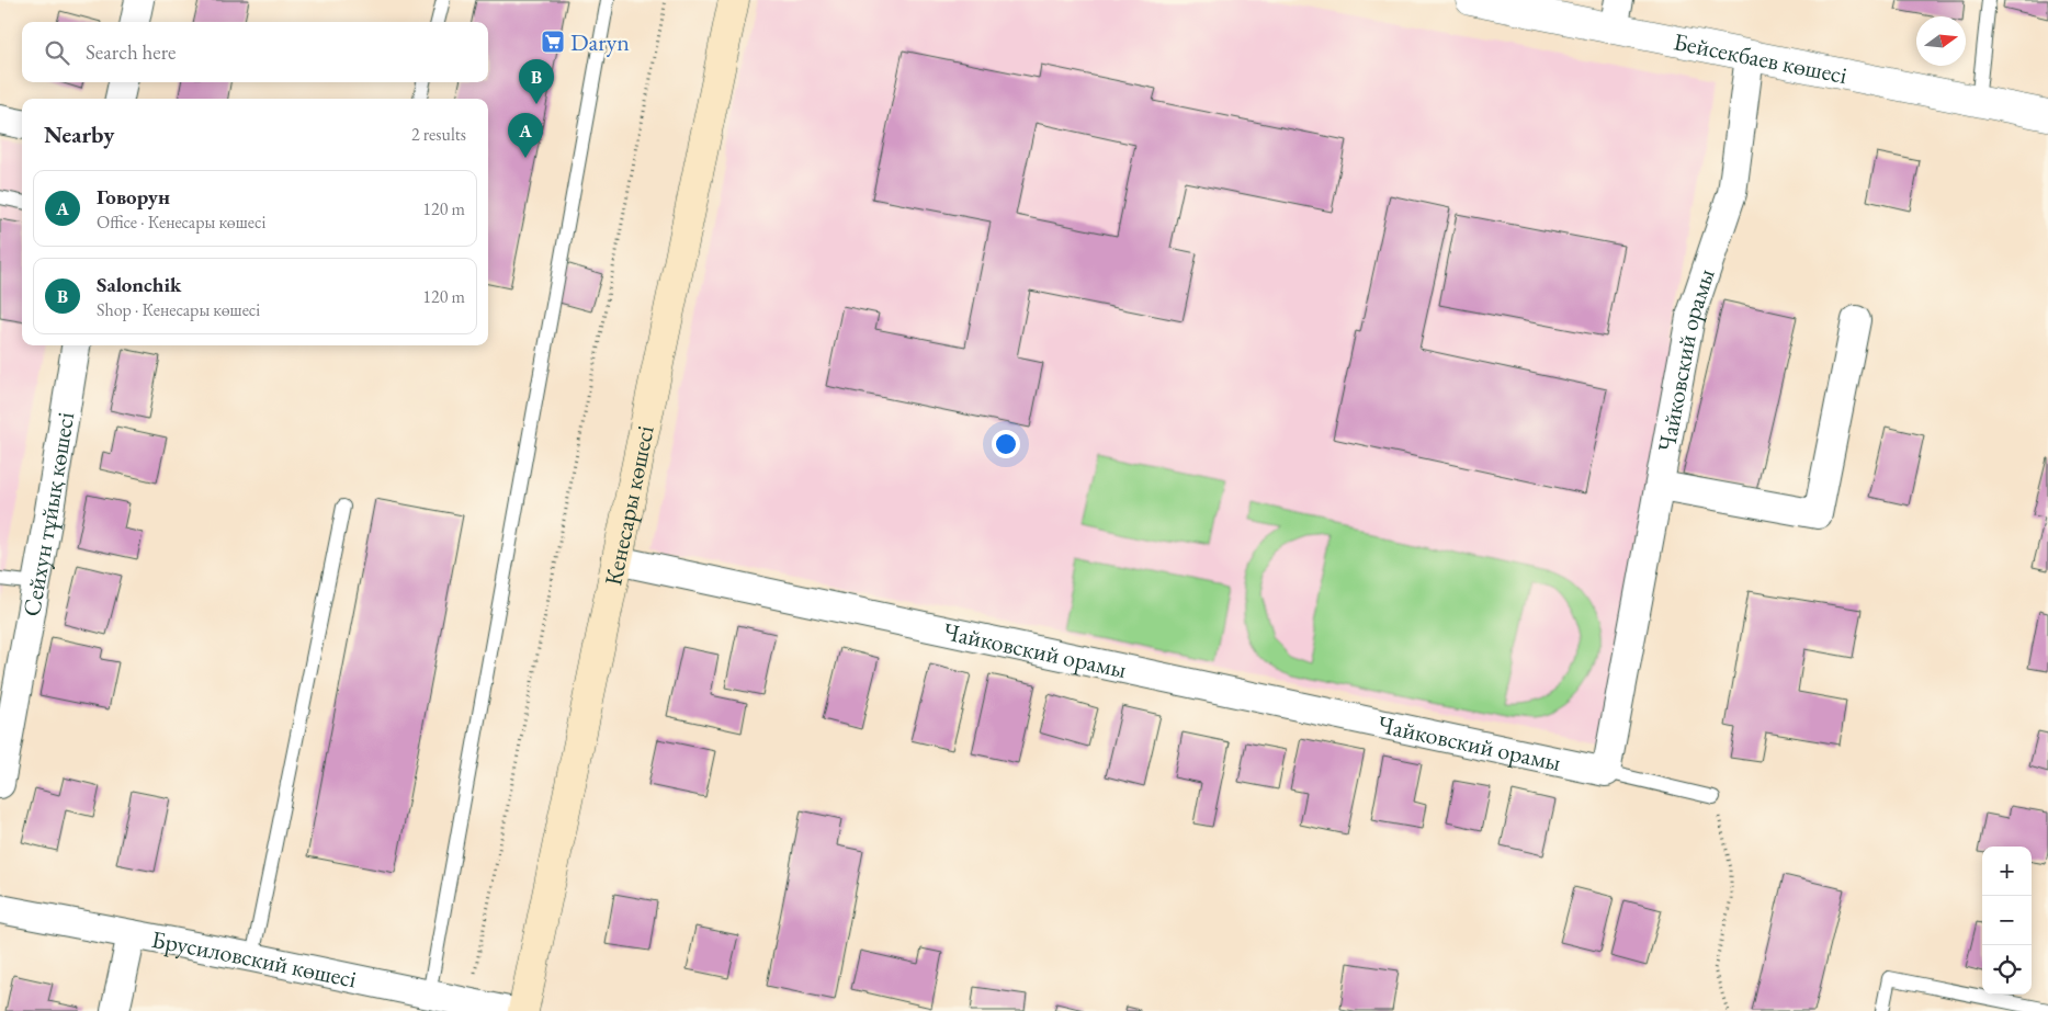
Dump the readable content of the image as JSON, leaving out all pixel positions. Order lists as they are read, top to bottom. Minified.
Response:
{"streets":{"main road":["Кенесары көшесі"],"street":["Бейсекбаев көшесі","Чайковский орамы","Сейхун тұйық көшесі","Брусиловский көшесі"]},"crossings":[["Бейсекбаев көшесі","Чайковский орамы"],["Чайковский орамы","Кенесары көшесі"]],"places":{"supermarket":["Daryn"]},"north":"right","page":{"search":"Search here","pins":["B","A"],"heading":["Nearby","2 results"],"list":[{"mark":"A","name":"Говорун","note":"Office · Кенесары көшесі","value":"120 m"},{"mark":"B","name":"Salonchik","note":"Shop · Кенесары көшесі","value":"120 m"}],"map_buttons":["+","−"]}}
